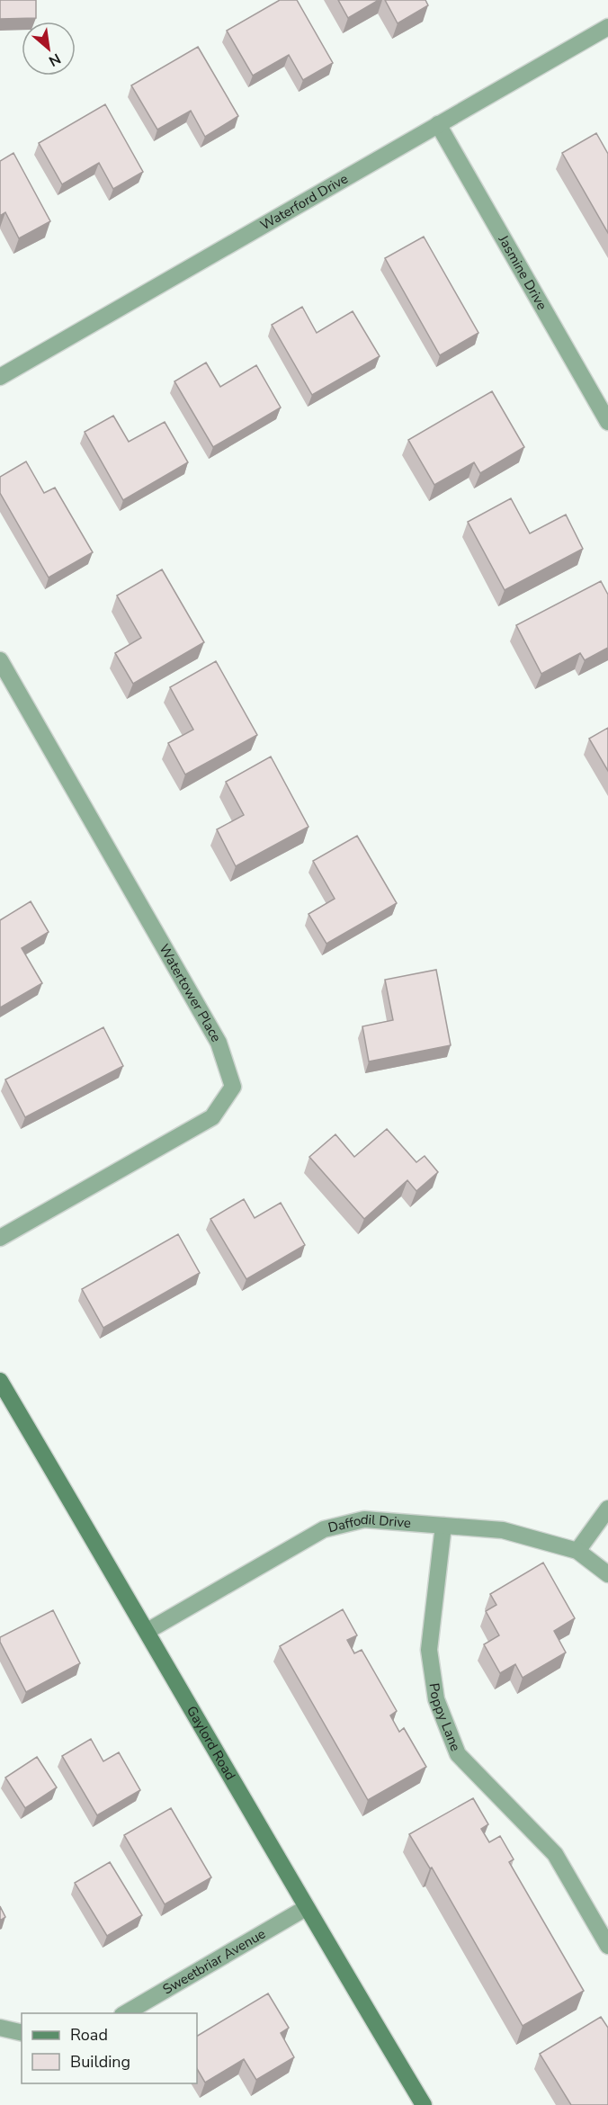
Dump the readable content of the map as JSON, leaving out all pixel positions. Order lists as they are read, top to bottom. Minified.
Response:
{"streets":{"street":["Waterford Drive","Jasmine Drive","Watertower Place","Daffodil Drive","Poppy Lane","Gaylord Road","Sweetbriar Avenue"]},"crossings":[["Waterford Drive","Jasmine Drive"],["Daffodil Drive","Poppy Lane"],["Daffodil Drive","Gaylord Road"],["Gaylord Road","Sweetbriar Avenue"]],"legend":["Road","Building"],"north":"bottom right"}
